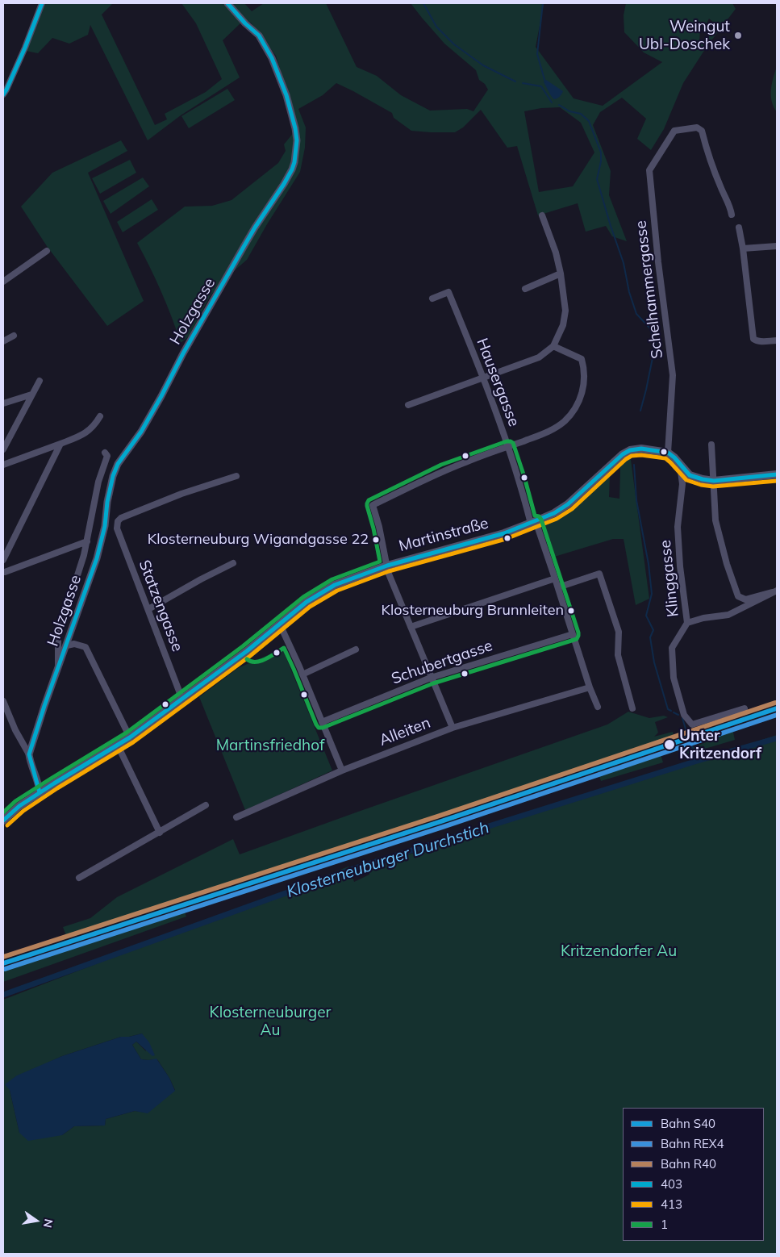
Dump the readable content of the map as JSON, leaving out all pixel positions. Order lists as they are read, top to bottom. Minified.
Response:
{"streets":{"main road":["Martinstraße"],"street":["Schelhammergasse","Holzgasse","Hausergasse","Klinggasse","Statzengasse","Schubertgasse","Alleiten"]},"crossings":[["Schelhammergasse","Martinstraße"],["Hausergasse","Martinstraße"],["Hausergasse","Schubertgasse"],["Hausergasse","Alleiten"],["Martinstraße","Statzengasse"]],"water":["Klosterneuburger Durchstich"],"parks":["Martinsfriedhof","Kritzendorfer Au","Klosterneuburger Au"],"places":["Weingut Ubl-Doschek","Klosterneuburg Wigandgasse 22","Klosterneuburg Brunnleiten","Unter Kritzendorf"],"lines":["transit line 403","transit line 1","transit line 413","rail line R40","rail line S40","rail line REX4"],"legend":["Bahn S40","Bahn REX4","Bahn R40","403","413","1"],"north":"right"}
